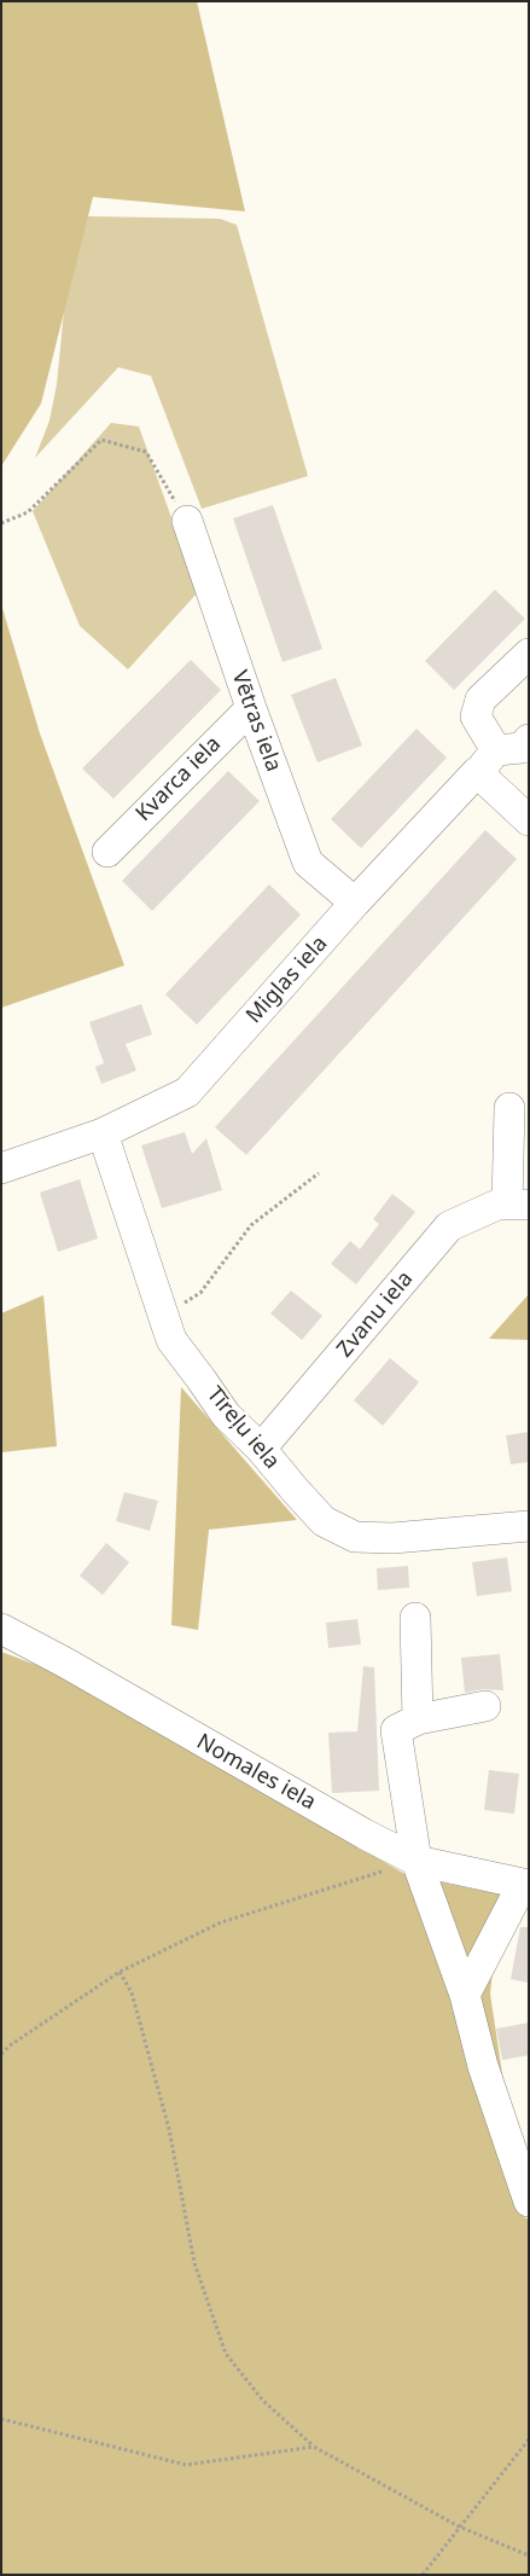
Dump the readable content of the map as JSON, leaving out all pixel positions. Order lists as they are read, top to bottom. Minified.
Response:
{"streets":{"street":["Vētras iela","Kvarca iela","Miglas iela","Zvanu iela","Tīreļu iela","Nomales iela"]},"crossings":[["Vētras iela","Kvarca iela"],["Vētras iela","Miglas iela"],["Miglas iela","Tīreļu iela"],["Zvanu iela","Tīreļu iela"]]}
